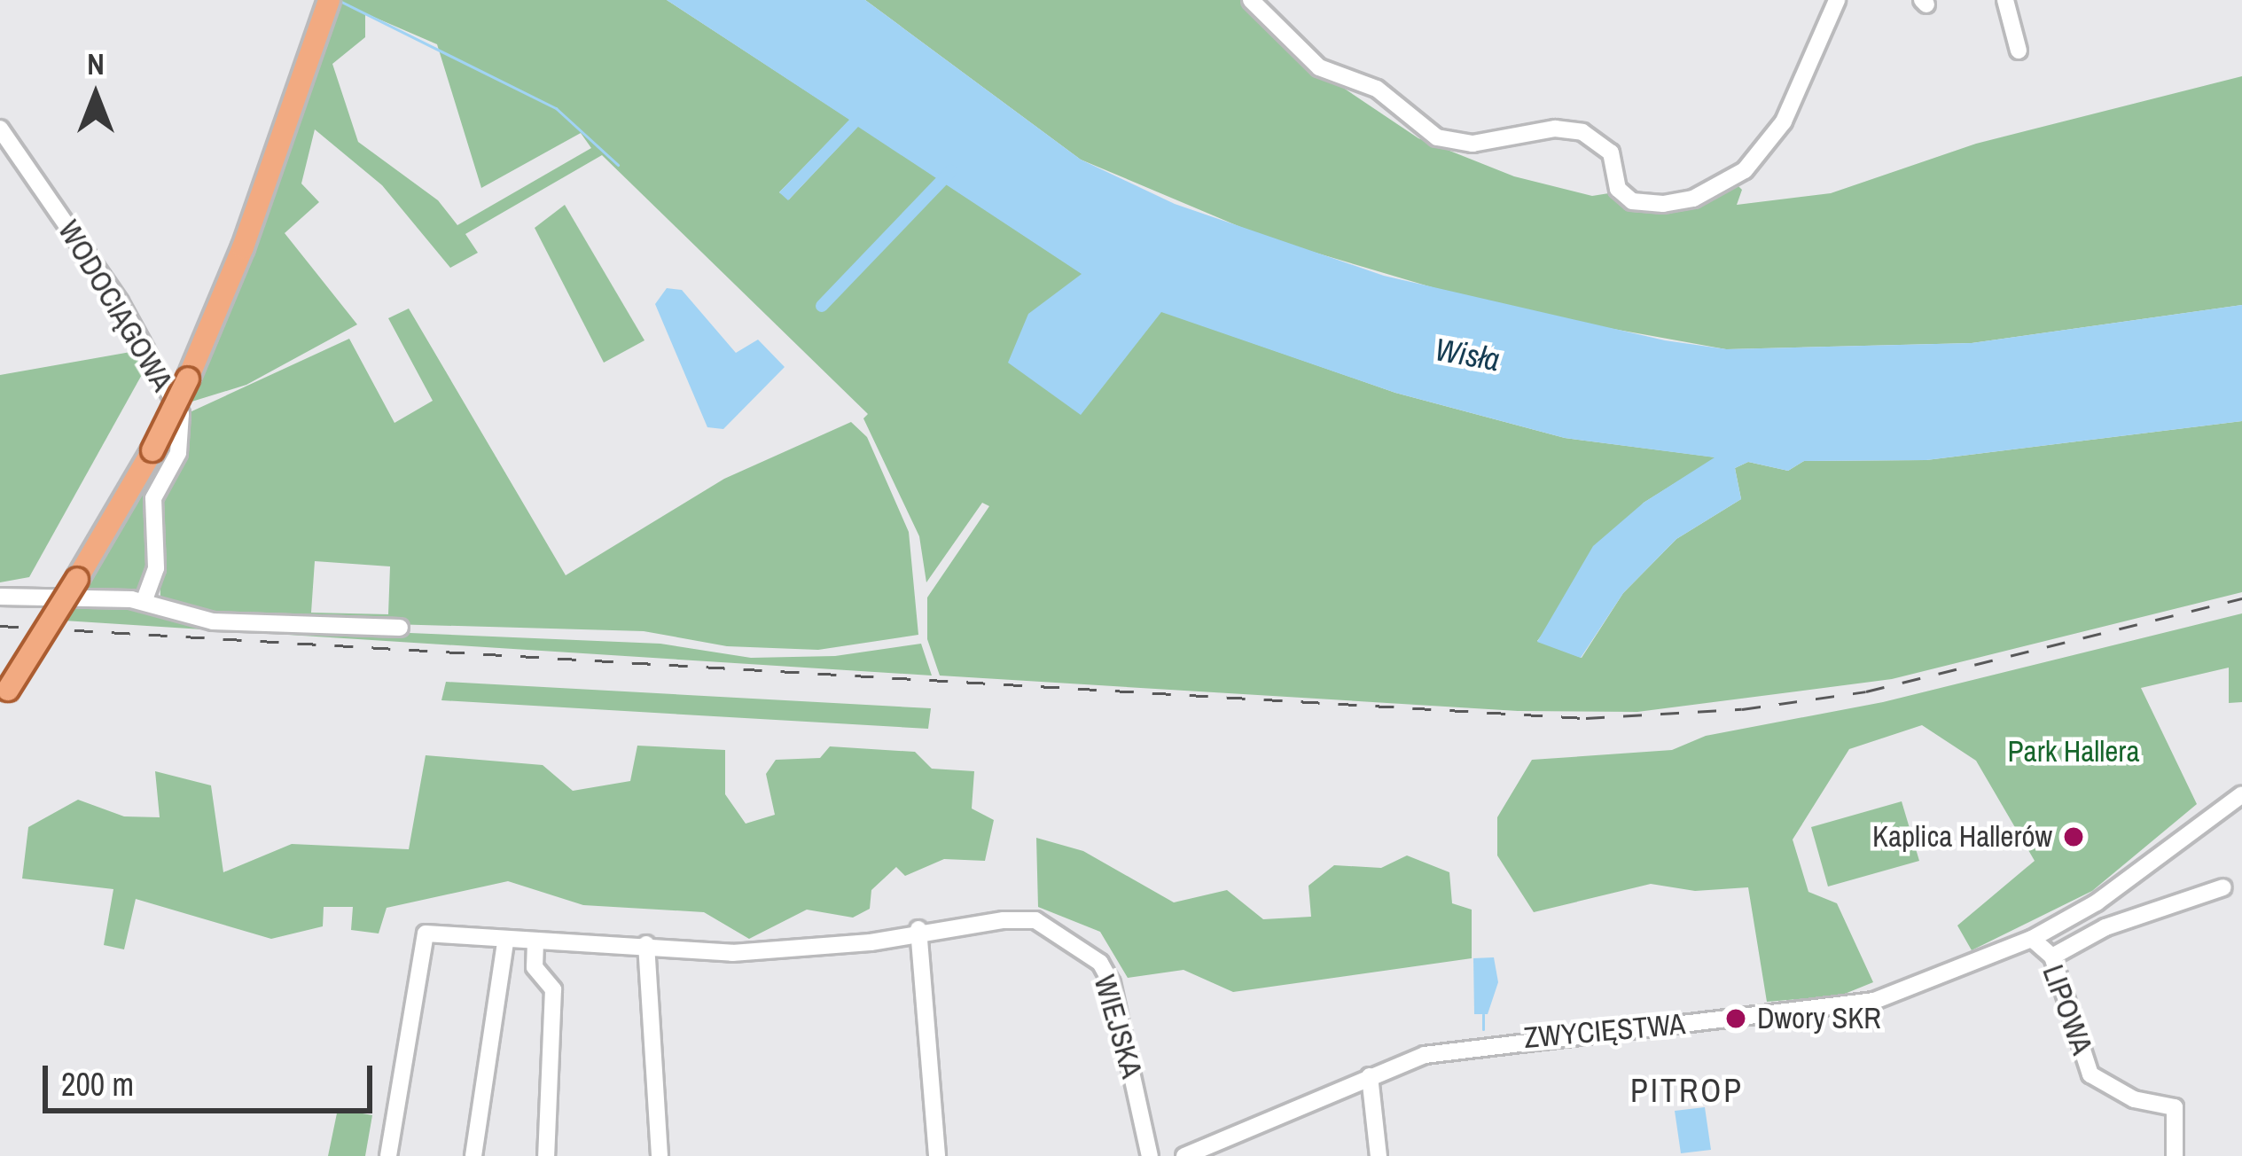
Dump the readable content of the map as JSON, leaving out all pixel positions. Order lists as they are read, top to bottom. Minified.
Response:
{"streets":{"street":["WODOCIĄGOWA","LIPOWA","WIEJSKA","ZWYCIĘSTWA"]},"crossings":[["LIPOWA","ZWYCIĘSTWA"]],"districts":["PITROP"],"water":["Wisła"],"parks":["Park Hallera"],"places":["Kaplica Hallerów","Dwory SKR"],"scale_bar":"200 m","north":"top"}
